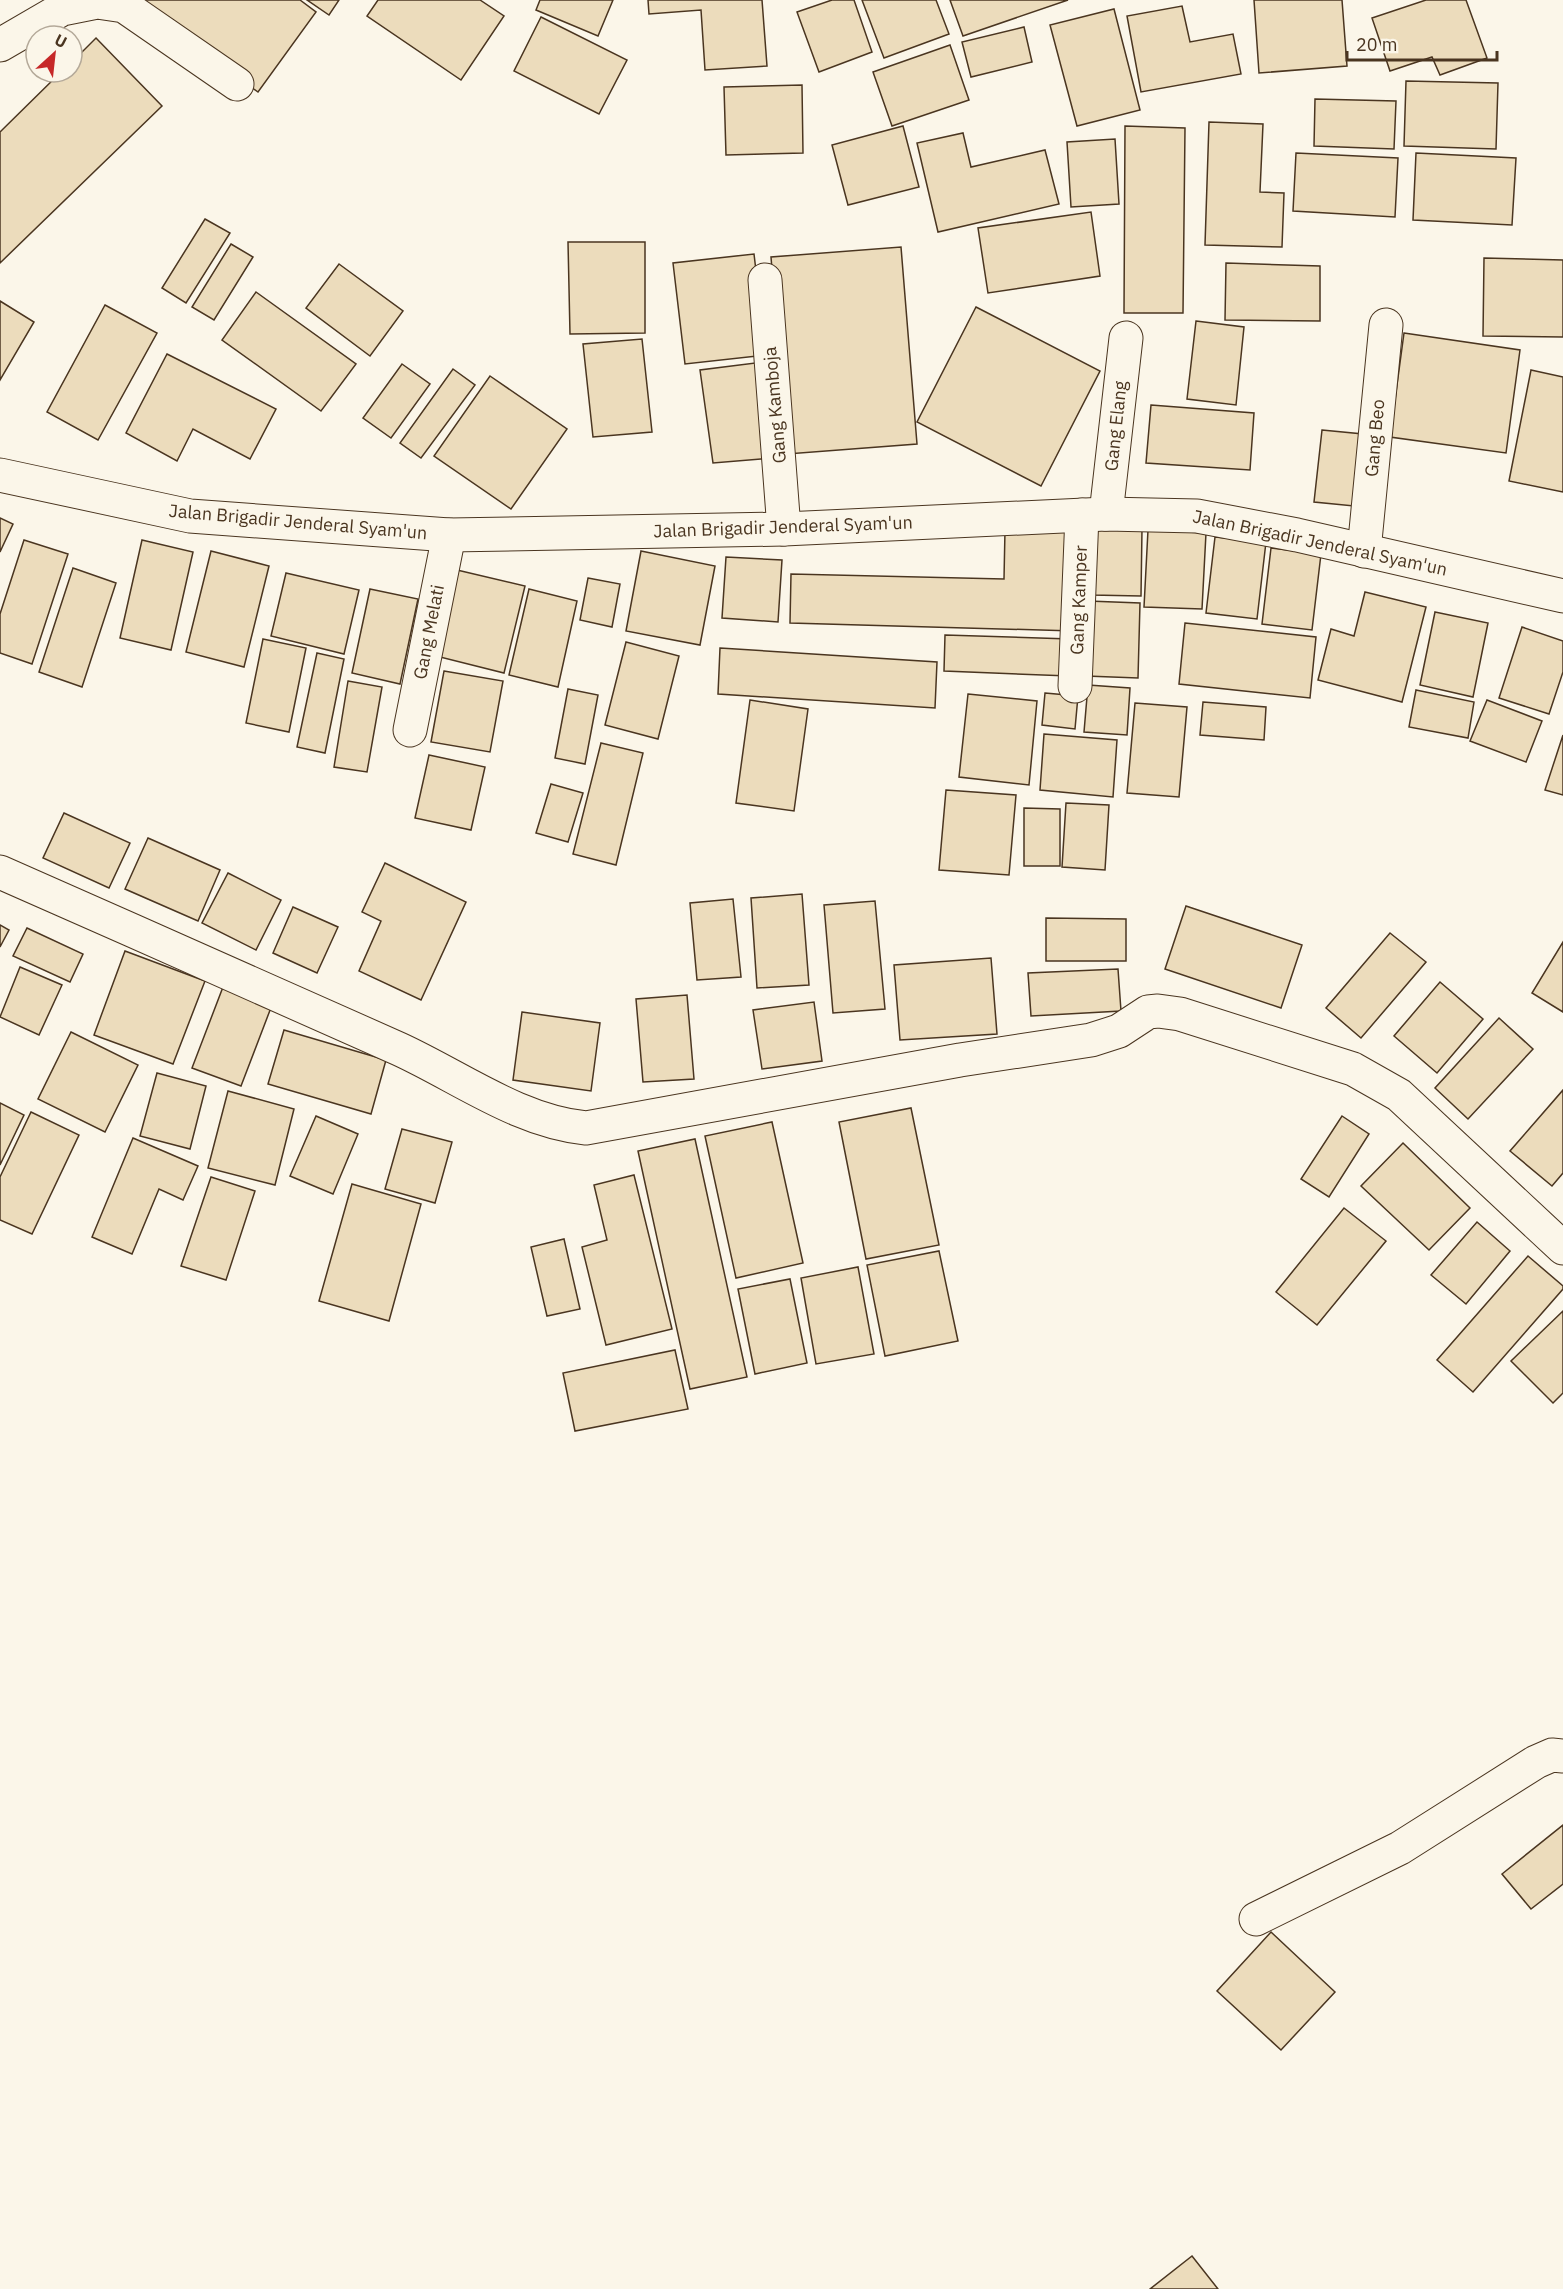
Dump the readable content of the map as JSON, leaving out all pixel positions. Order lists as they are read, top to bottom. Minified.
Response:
{"streets":{"street":["Gang Kamboja","Gang Elang","Gang Beo","Jalan Brigadir Jenderal Syam'un","Gang Kamper","Gang Melati"]},"crossings":[["Gang Kamboja","Jalan Brigadir Jenderal Syam'un"],["Gang Elang","Jalan Brigadir Jenderal Syam'un"],["Gang Elang","Gang Kamper"],["Gang Beo","Jalan Brigadir Jenderal Syam'un"],["Jalan Brigadir Jenderal Syam'un","Gang Kamper"],["Jalan Brigadir Jenderal Syam'un","Gang Melati"]],"scale_bar":"20 m","north":"top right"}
